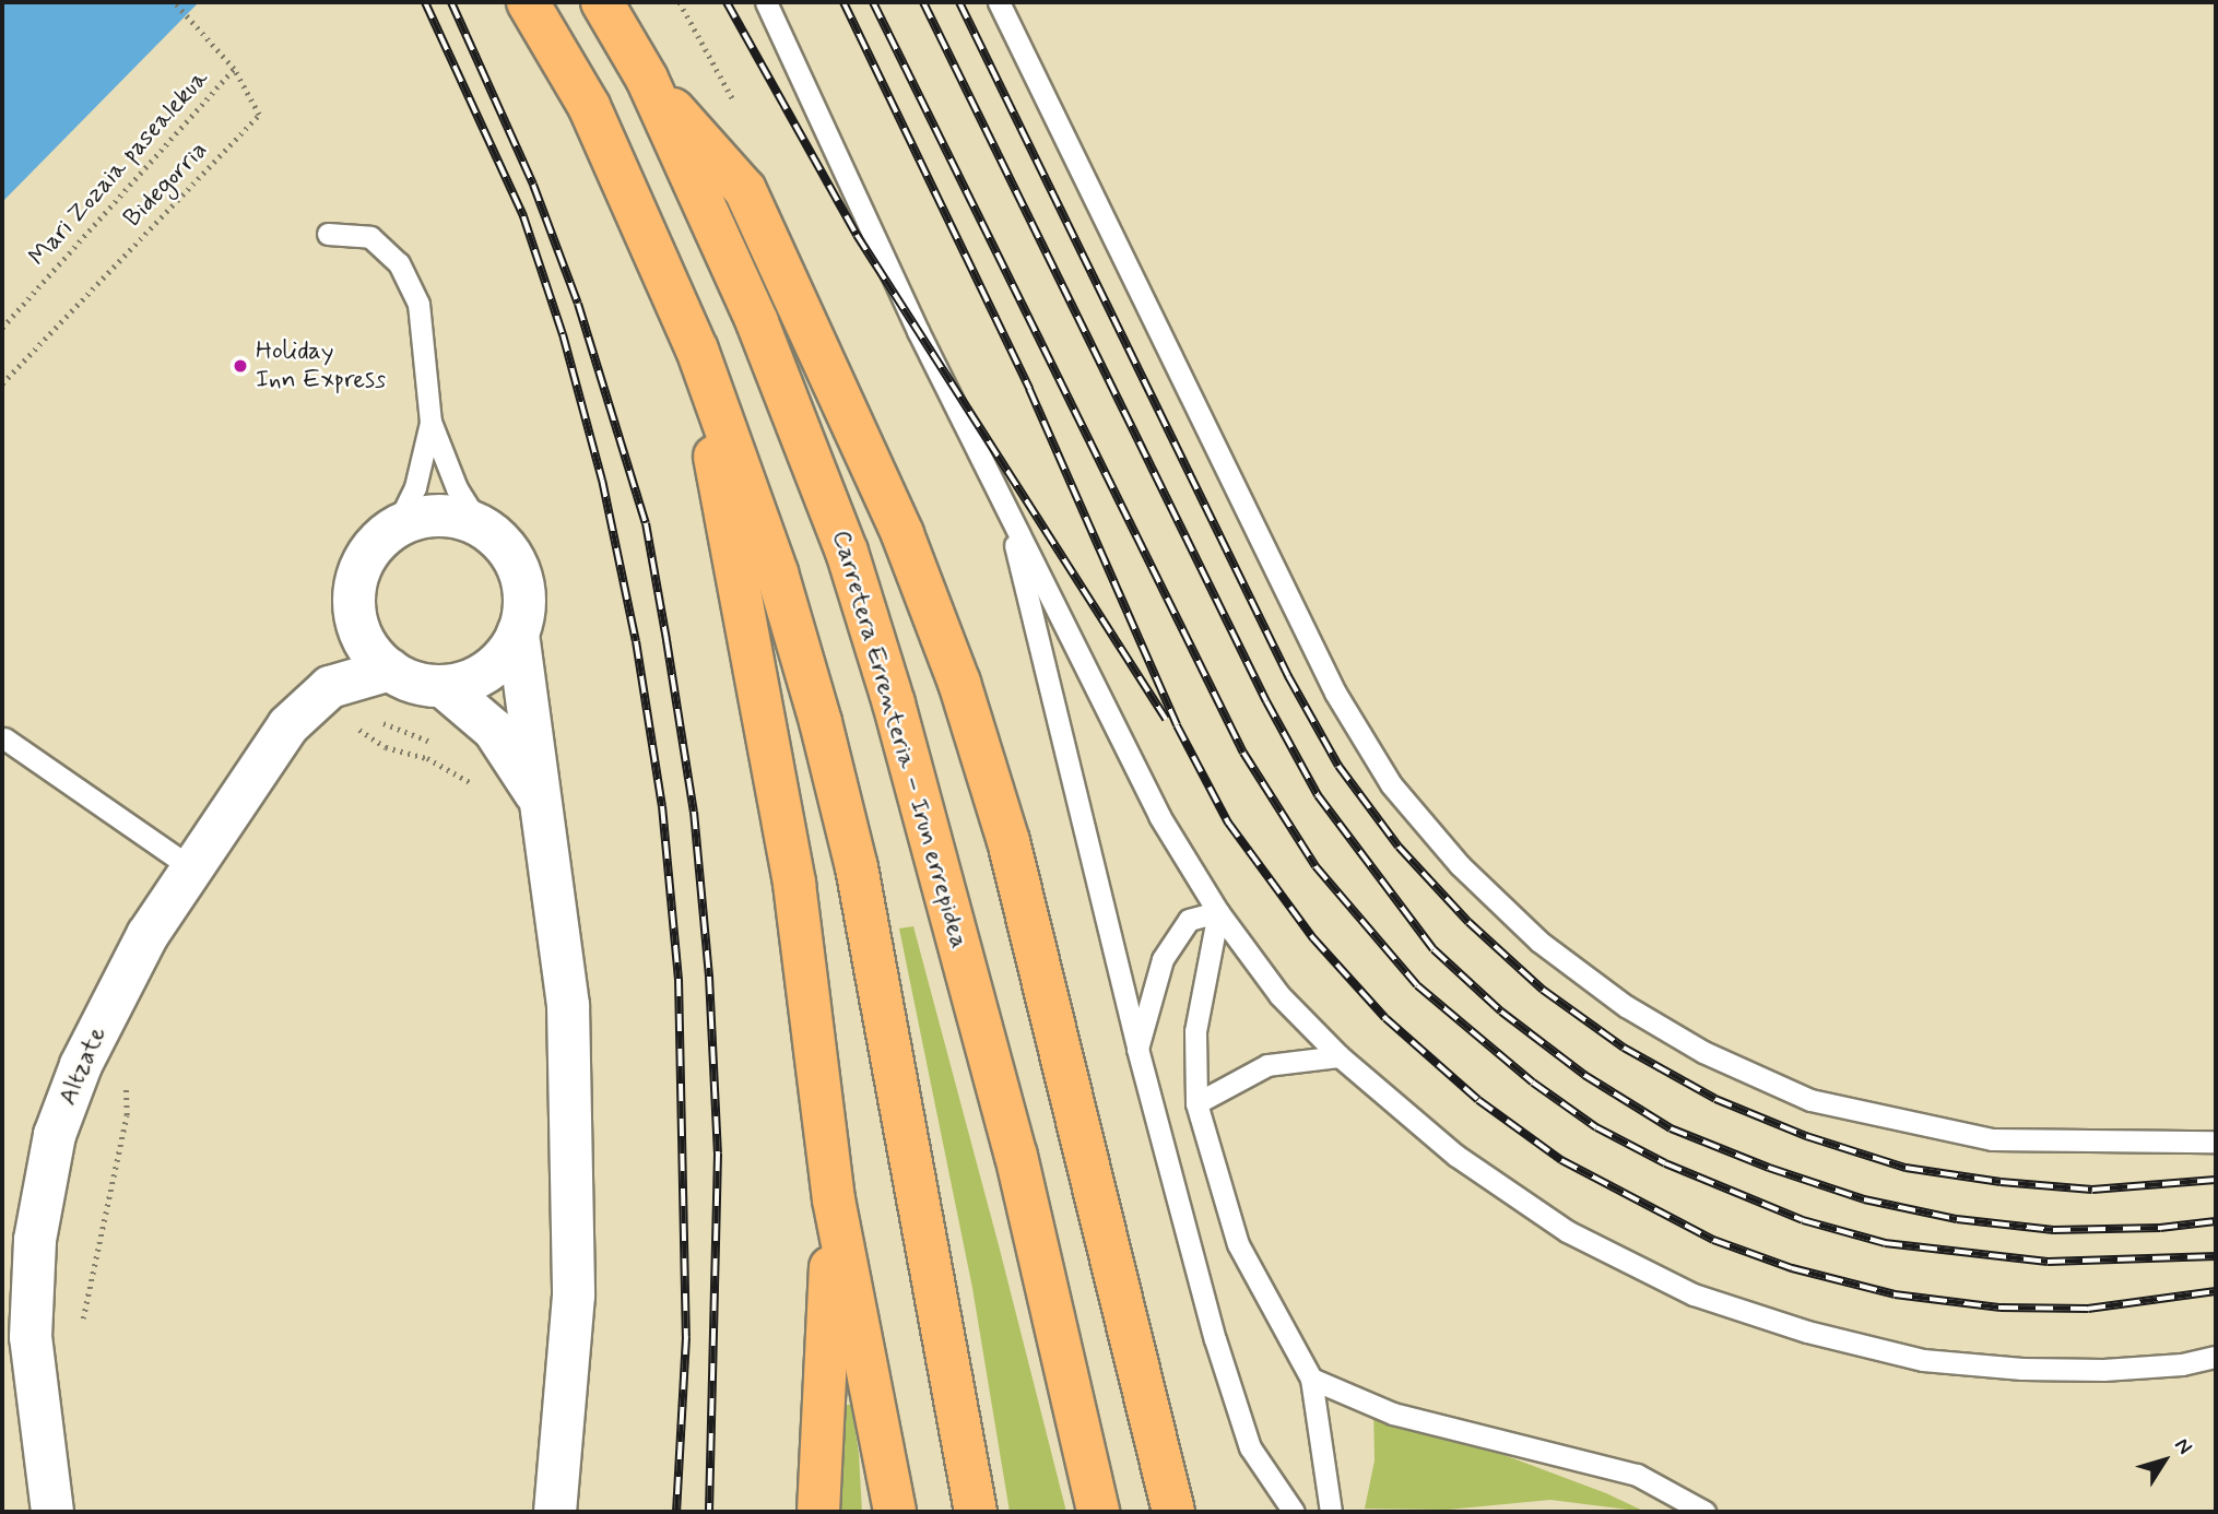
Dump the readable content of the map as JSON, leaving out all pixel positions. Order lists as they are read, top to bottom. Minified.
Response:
{"streets":{"main road":["Carretera Errenteria – Irun errepidea"],"street":["Altzate"],"path":["Mari Zozaia pasealekua","Bidegorria"]},"crossings":[["Mari Zozaia pasealekua","Bidegorria"]],"places":["Holiday Inn Express"],"north":"top right"}
